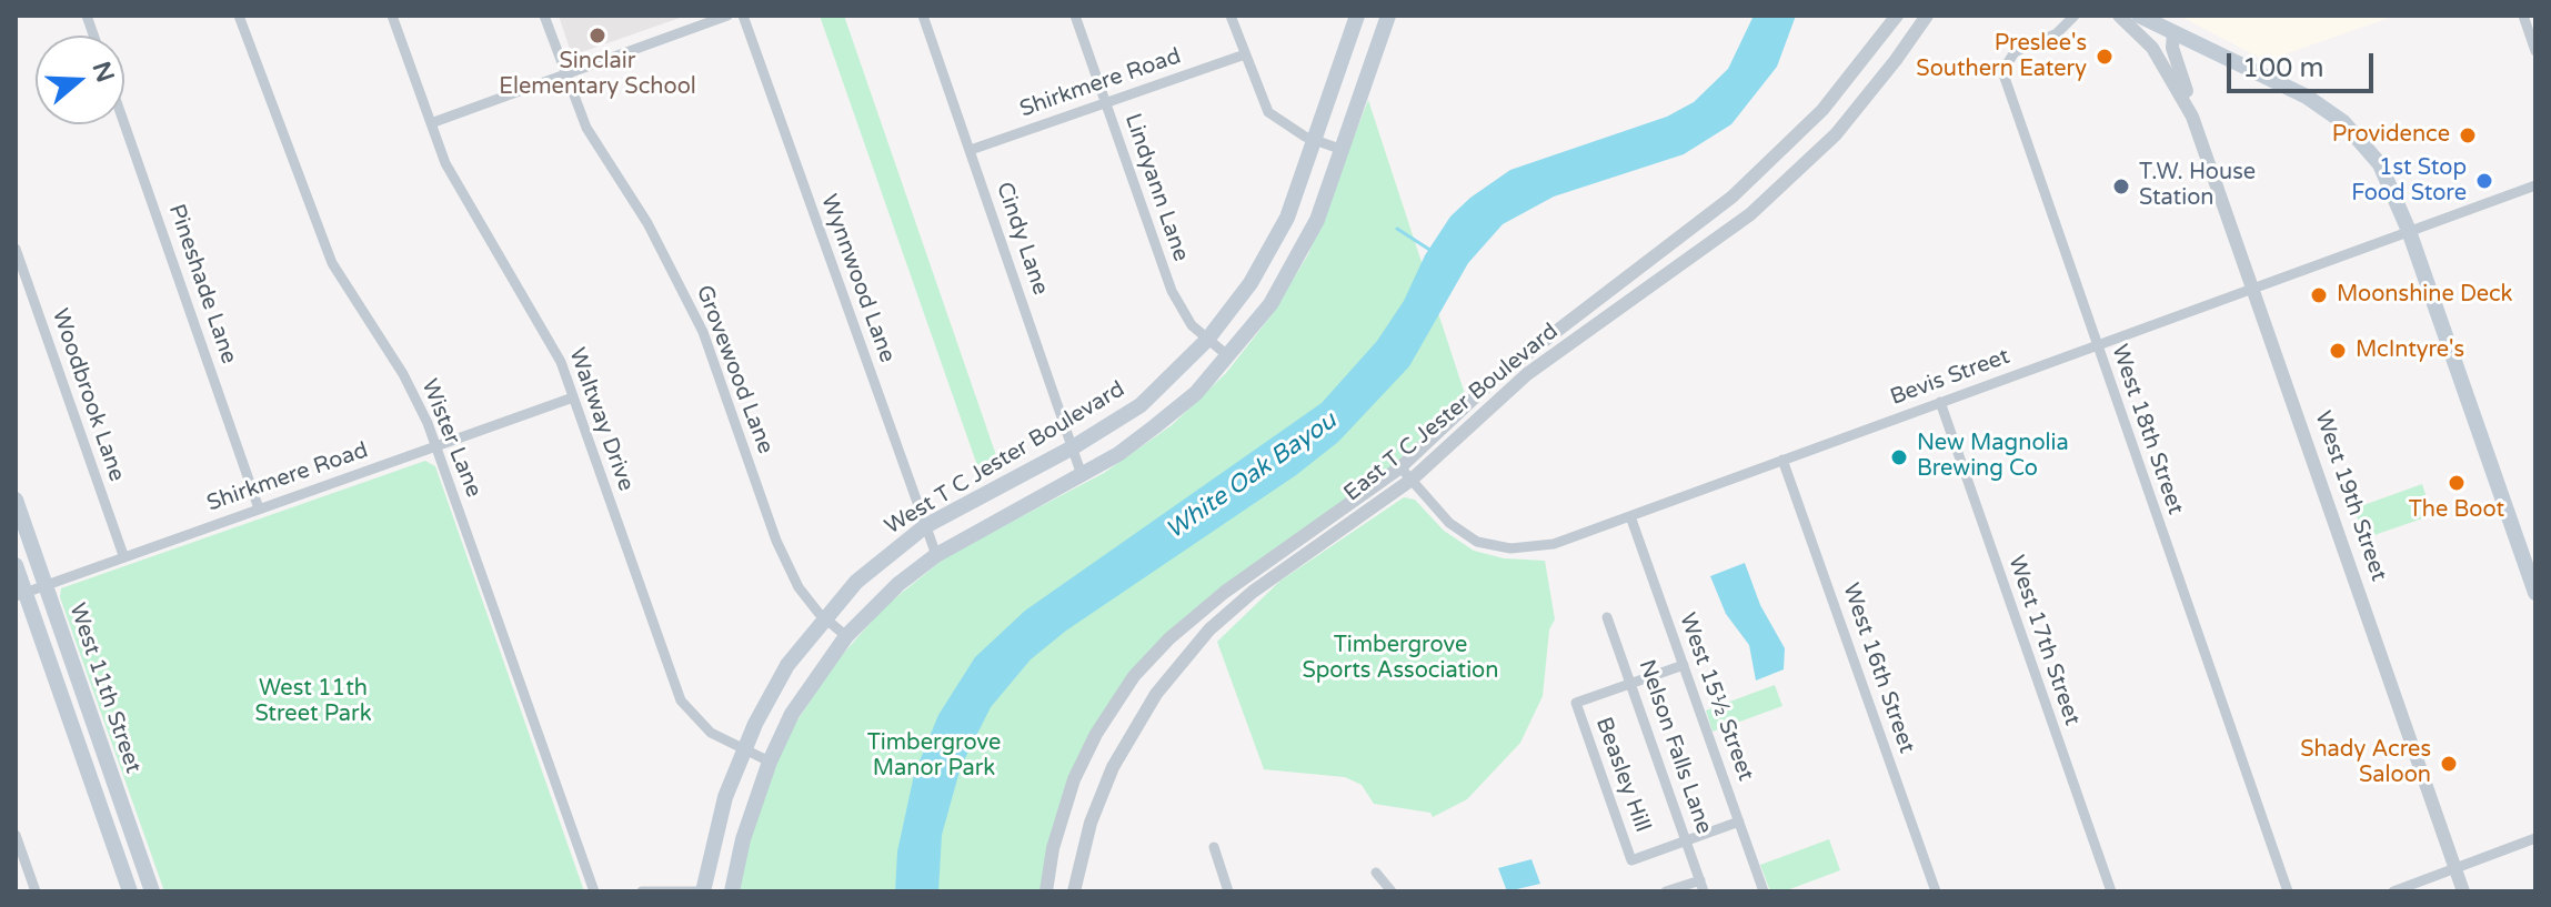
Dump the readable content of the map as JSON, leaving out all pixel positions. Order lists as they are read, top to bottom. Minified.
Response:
{"streets":{"main road":["West T C Jester Boulevard","West 11th Street"],"street":["Shirkmere Road","Lindyann Lane","Cindy Lane","Wynnwood Lane","Pineshade Lane","Grovewood Lane","Bevis Street","Woodbrook Lane","East T C Jester Boulevard","Waltway Drive","West 18th Street","Wister Lane","West 19th Street","West 17th Street","West 16th Street","West 15½ Street","Nelson Falls Lane","Beasley Hill"]},"crossings":[["Shirkmere Road","Lindyann Lane"],["Shirkmere Road","Cindy Lane"],["Shirkmere Road","Pineshade Lane"],["Shirkmere Road","Woodbrook Lane"],["Shirkmere Road","Waltway Drive"],["Shirkmere Road","Wister Lane"],["Shirkmere Road","West 11th Street"],["Lindyann Lane","West T C Jester Boulevard"],["Cindy Lane","West T C Jester Boulevard"],["Wynnwood Lane","West T C Jester Boulevard"],["Grovewood Lane","West T C Jester Boulevard"],["Bevis Street","East T C Jester Boulevard"],["Bevis Street","West 18th Street"],["Bevis Street","West 19th Street"],["Bevis Street","West 17th Street"],["Bevis Street","West 16th Street"],["Bevis Street","West 15½ Street"],["Waltway Drive","West T C Jester Boulevard"],["Nelson Falls Lane","Beasley Hill"]],"water":["White Oak Bayou"],"parks":["Timbergrove Sports Association","West 11th Street Park","Timbergrove Manor Park"],"places":["Sinclair Elementary School","Preslee's Southern Eatery","Providence","1st Stop Food Store","T.W. House Station","Moonshine Deck","McIntyre's","New Magnolia Brewing Co","The Boot","Shady Acres Saloon"],"scale_bar":"100 m","north":"right"}
